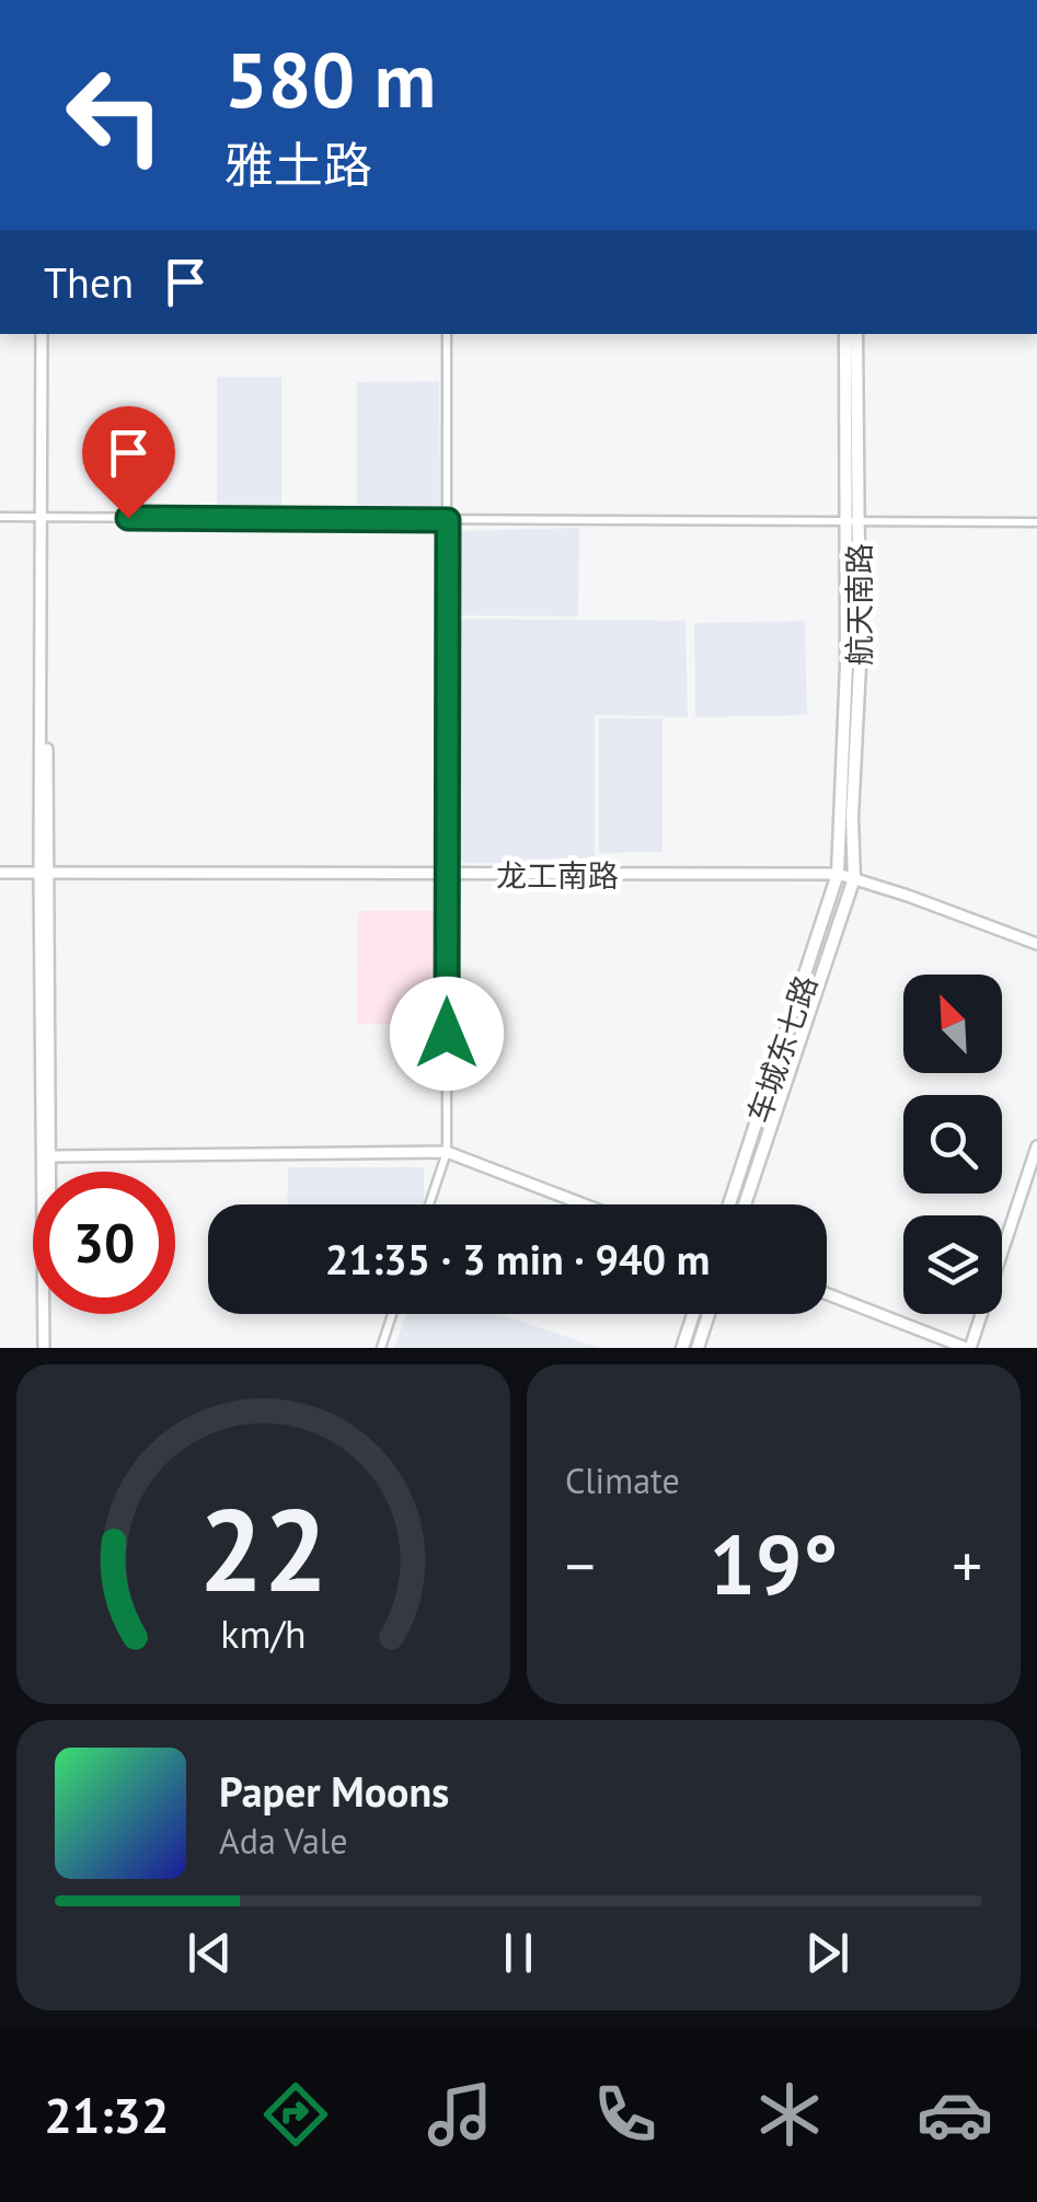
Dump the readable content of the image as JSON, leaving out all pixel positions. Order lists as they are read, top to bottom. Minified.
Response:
{"streets":{"main road":["航天南路","车城东七路"],"street":["龙工南路"]},"crossings":[["航天南路","龙工南路"],["航天南路","车城东七路"],["龙工南路","车城东七路"]],"north":"top left","page":{"turn":["580 m","雅土路"],"then":"Then","limit":"30","trip":"21:35 · 3 min · 940 m","tile":"Climate","heat":["−","19°","+"],"song":["Paper Moons","Ada Vale"],"tabs":"21:32","gauge":["22","km/h"]}}
